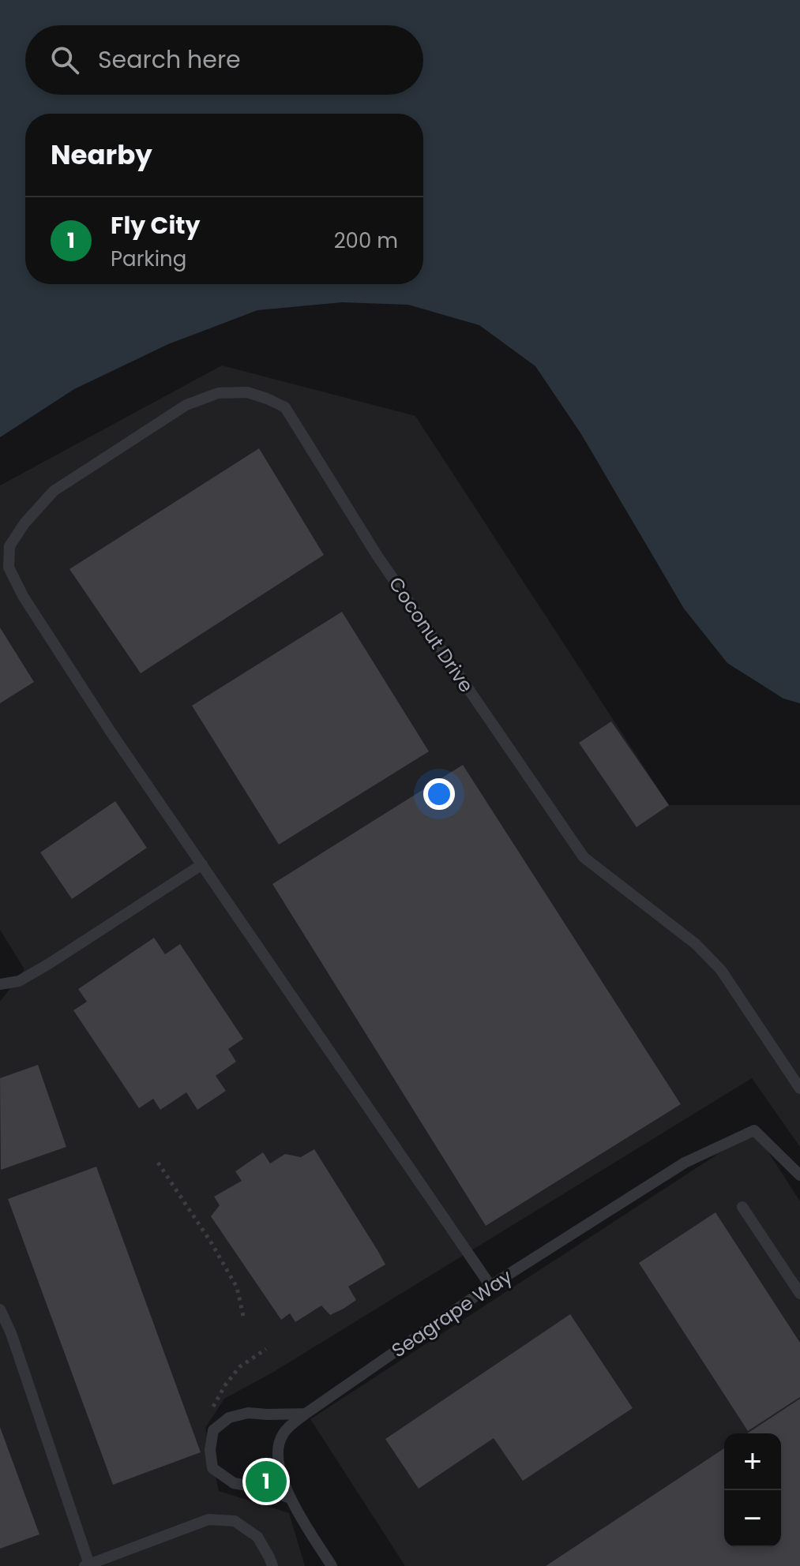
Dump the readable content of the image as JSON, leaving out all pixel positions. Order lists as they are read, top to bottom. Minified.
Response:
{"streets":{"lane":["Coconut Drive","Seagrape Way"]},"page":{"search":"Search here","heading":"Nearby","list":[{"mark":"1","name":"Fly City","note":"Parking","value":"200 m"}],"map_buttons":["+","−"],"pins":"1"}}
